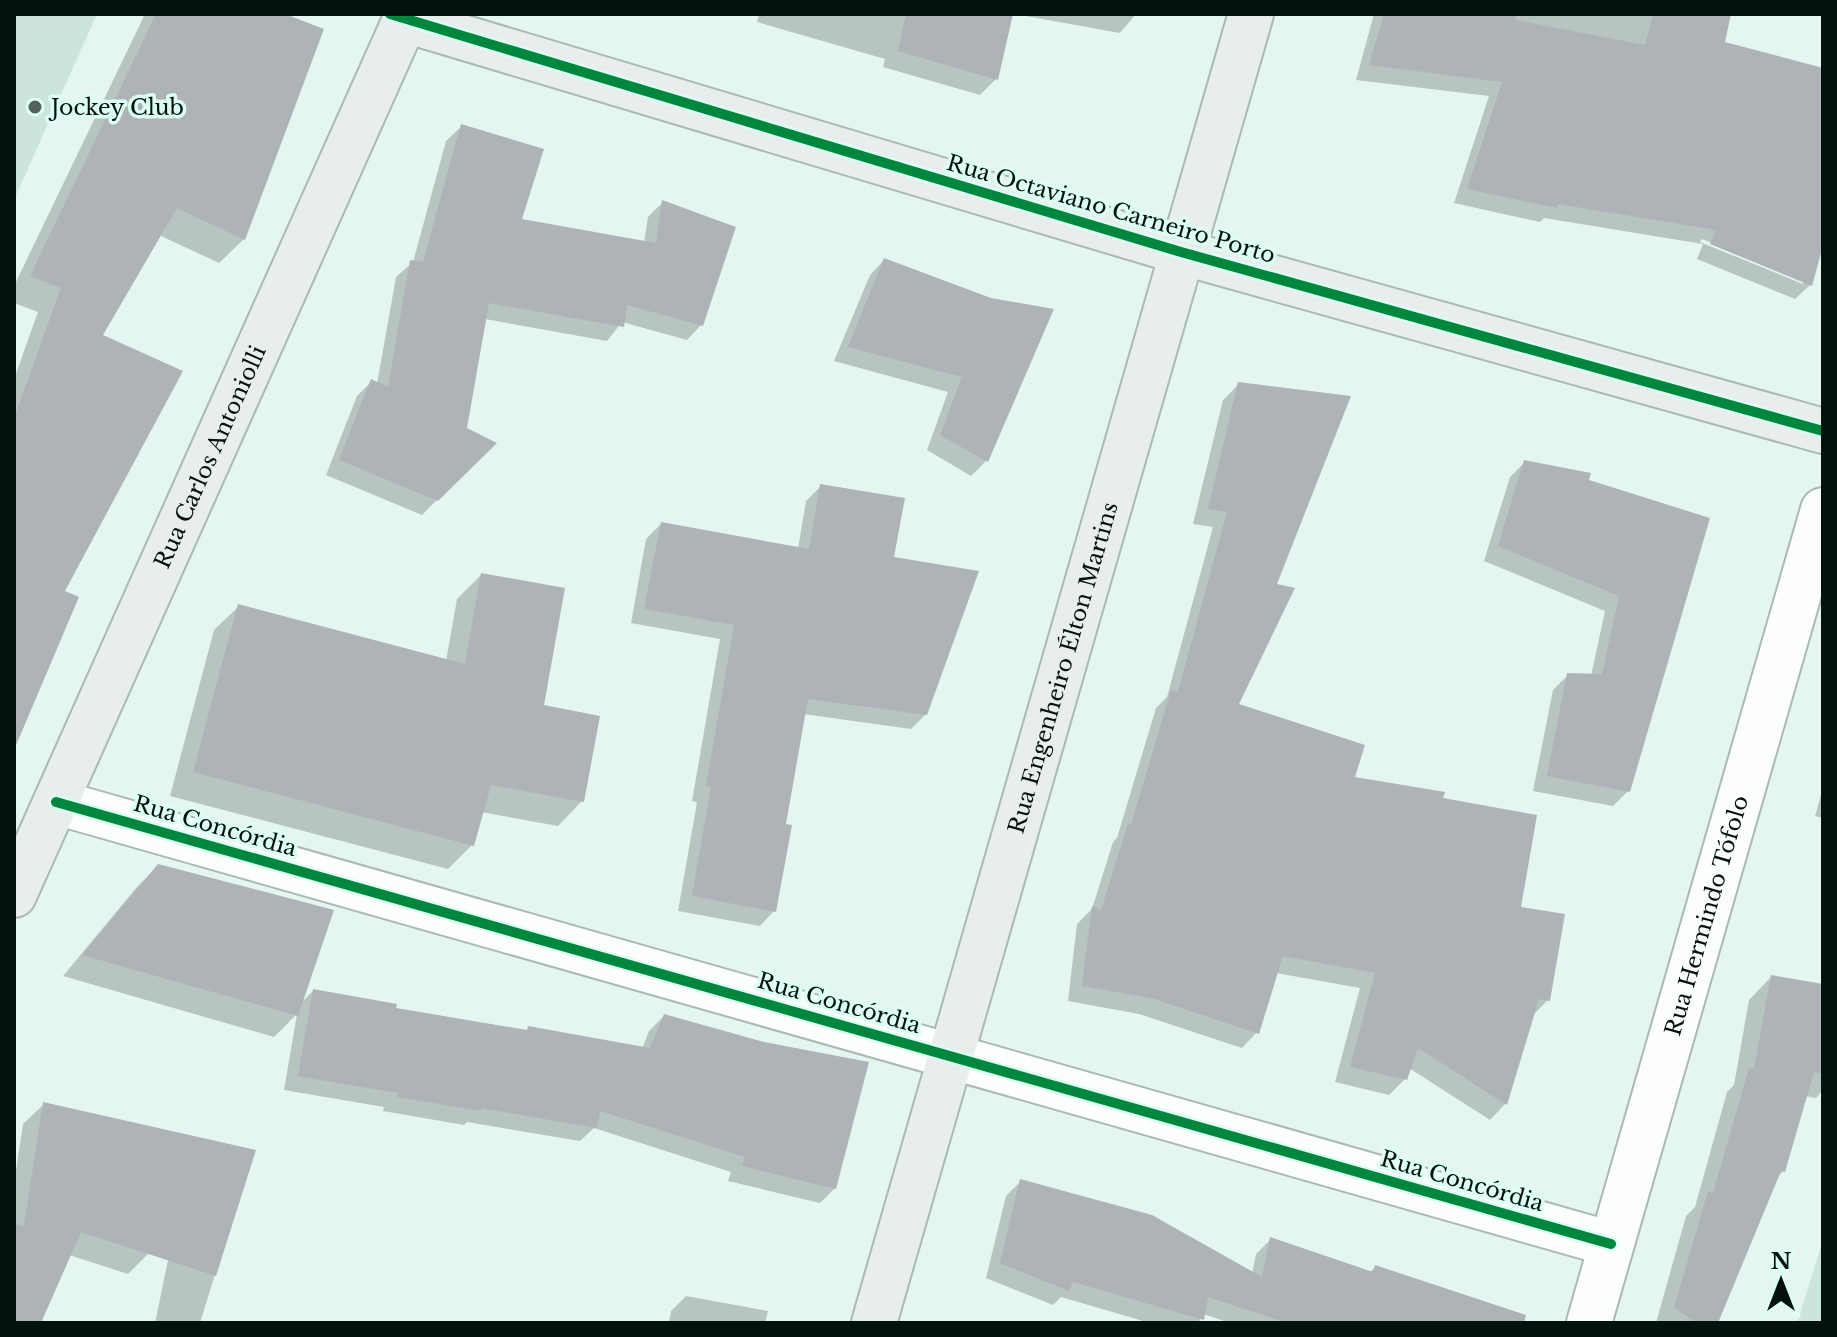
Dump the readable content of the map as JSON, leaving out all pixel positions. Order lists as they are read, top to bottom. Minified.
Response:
{"streets":{"street":["Rua Octaviano Carneiro Porto","Rua Carlos Antoniolli","Rua Engenheiro Élton Martins","Rua Concórdia","Rua Hermindo Tófolo"]},"crossings":[["Rua Octaviano Carneiro Porto","Rua Carlos Antoniolli"],["Rua Octaviano Carneiro Porto","Rua Engenheiro Élton Martins"],["Rua Carlos Antoniolli","Rua Concórdia"],["Rua Engenheiro Élton Martins","Rua Concórdia"],["Rua Concórdia","Rua Hermindo Tófolo"]],"places":["Jockey Club"],"north":"top"}
